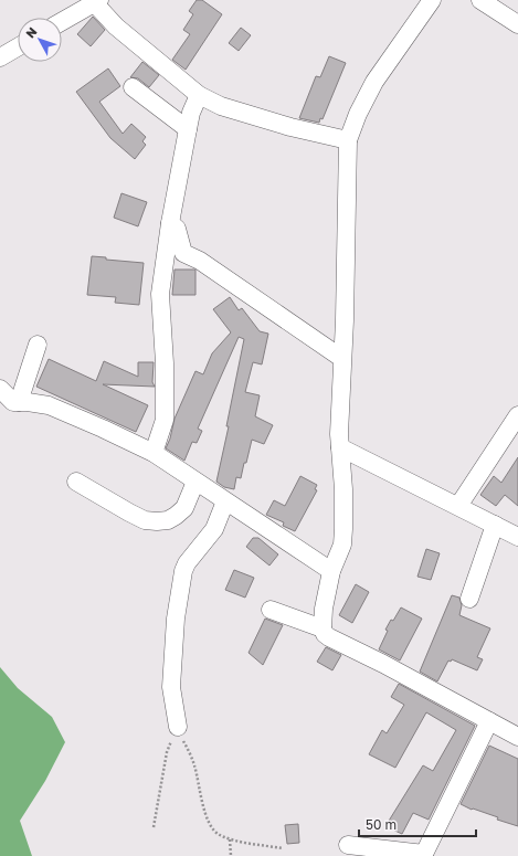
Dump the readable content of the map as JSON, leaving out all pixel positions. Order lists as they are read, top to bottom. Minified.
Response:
{"scale_bar":"50 m","north":"top left"}
